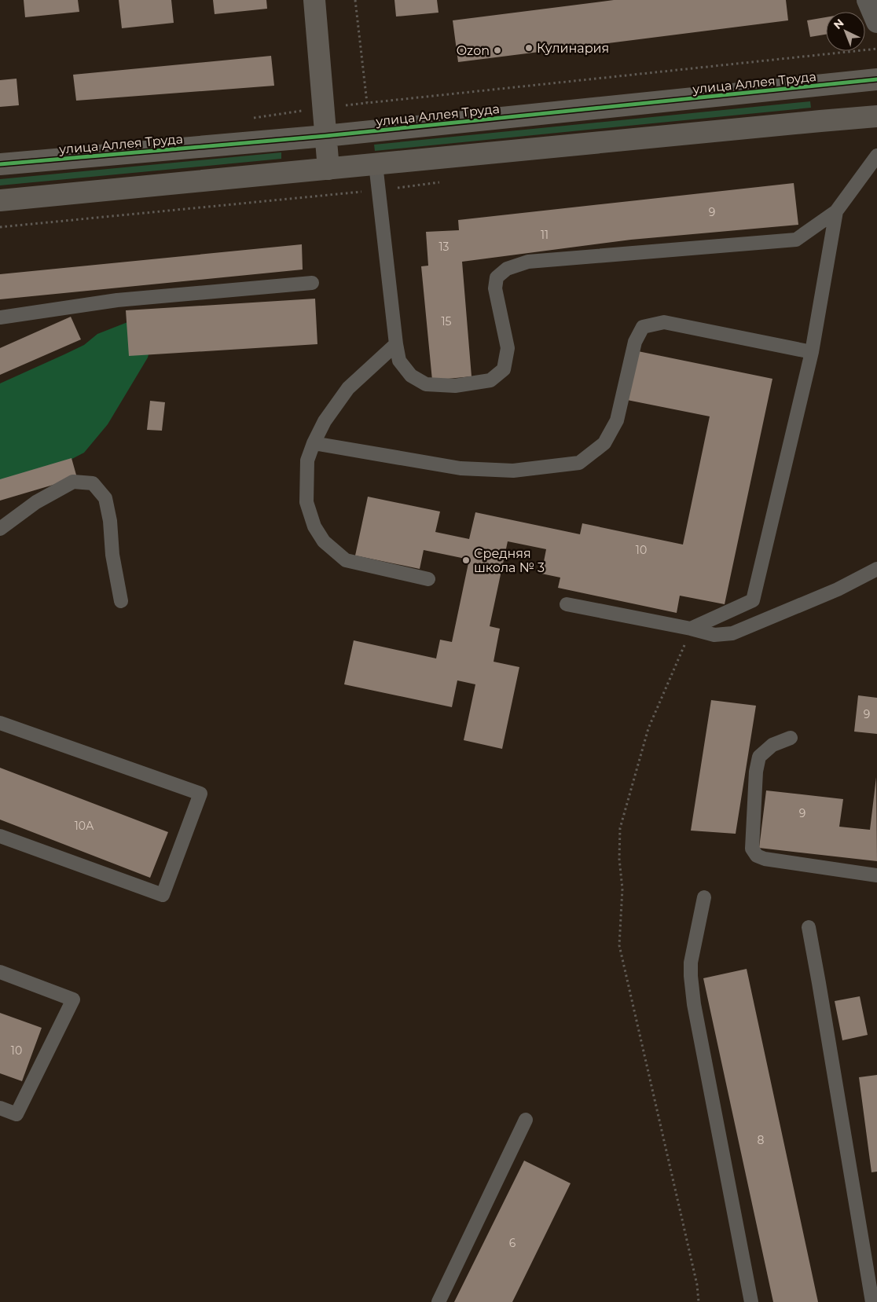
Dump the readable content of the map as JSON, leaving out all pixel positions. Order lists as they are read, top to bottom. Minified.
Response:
{"streets":{"street":["улица Аллея Труда"]},"places":["Кулинария","Ozon","Средняя школа № 3"],"house_numbers":["9","11","13","15","10","9","9","10А","10","8","6"],"north":"top left"}
